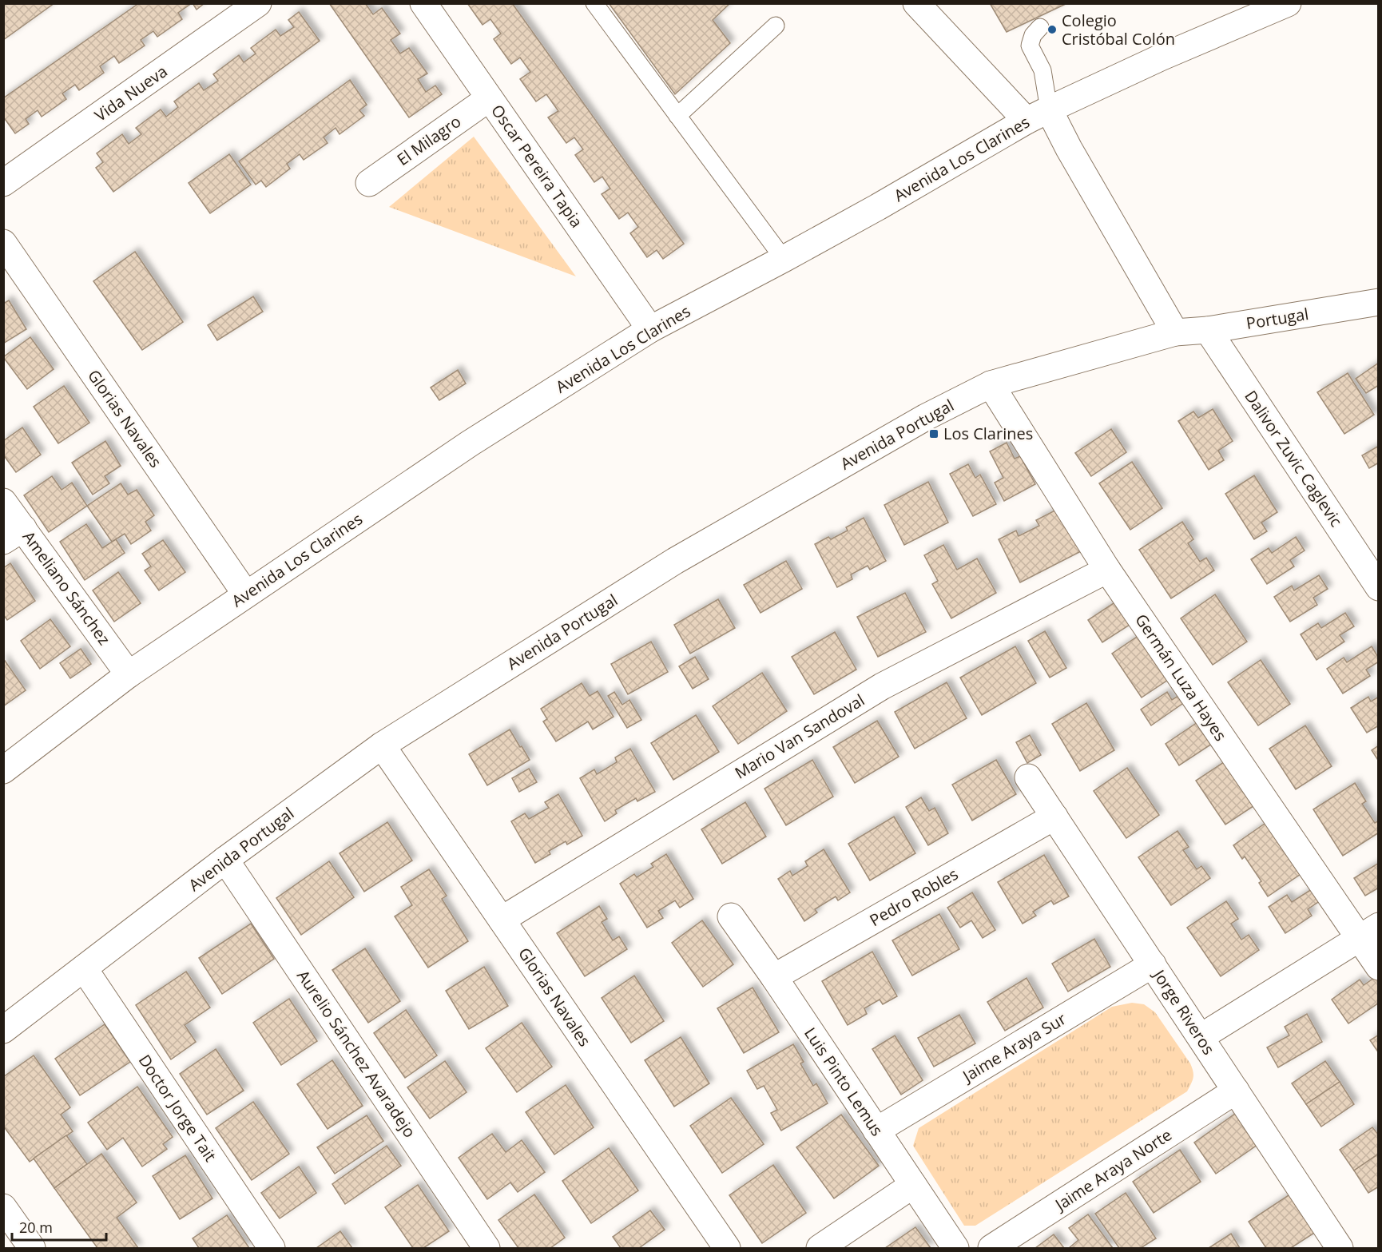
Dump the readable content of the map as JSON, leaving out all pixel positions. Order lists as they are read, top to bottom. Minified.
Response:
{"streets":{"street":["Vida Nueva","El Milagro","Avenida Los Clarines","Oscar Pereira Tapia","Portugal","Glorias Navales","Avenida Portugal","Dalivor Zuvic Caglevic","Ameliano Sánchez","Germán Luza Hayes","Mario Van Sandoval","Pedro Robles","Jorge Riveros","Jaime Araya Sur","Aurelio Sánchez Avaradejo","Luis Pinto Lemus","Doctor Jorge Tait","Jaime Araya Norte"]},"crossings":[["El Milagro","Oscar Pereira Tapia"],["Avenida Los Clarines","Oscar Pereira Tapia"],["Avenida Los Clarines","Glorias Navales"],["Avenida Los Clarines","Ameliano Sánchez"],["Portugal","Avenida Portugal"],["Portugal","Dalivor Zuvic Caglevic"],["Glorias Navales","Avenida Portugal"],["Glorias Navales","Mario Van Sandoval"],["Avenida Portugal","Germán Luza Hayes"],["Avenida Portugal","Aurelio Sánchez Avaradejo"],["Avenida Portugal","Doctor Jorge Tait"],["Germán Luza Hayes","Mario Van Sandoval"],["Pedro Robles","Jorge Riveros"],["Pedro Robles","Luis Pinto Lemus"],["Jorge Riveros","Jaime Araya Sur"],["Jorge Riveros","Jaime Araya Norte"],["Jaime Araya Sur","Luis Pinto Lemus"]],"places":{"other":["Colegio Cristóbal Colón"],"transit":["Los Clarines"]},"scale_bar":"20 m"}
